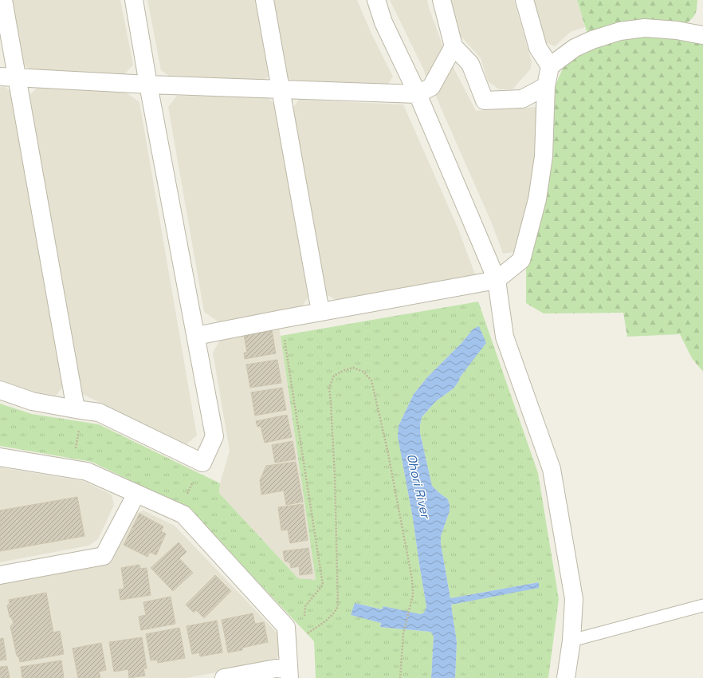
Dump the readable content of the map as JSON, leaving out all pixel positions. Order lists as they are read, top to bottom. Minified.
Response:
{"water":["Ohori River"]}
